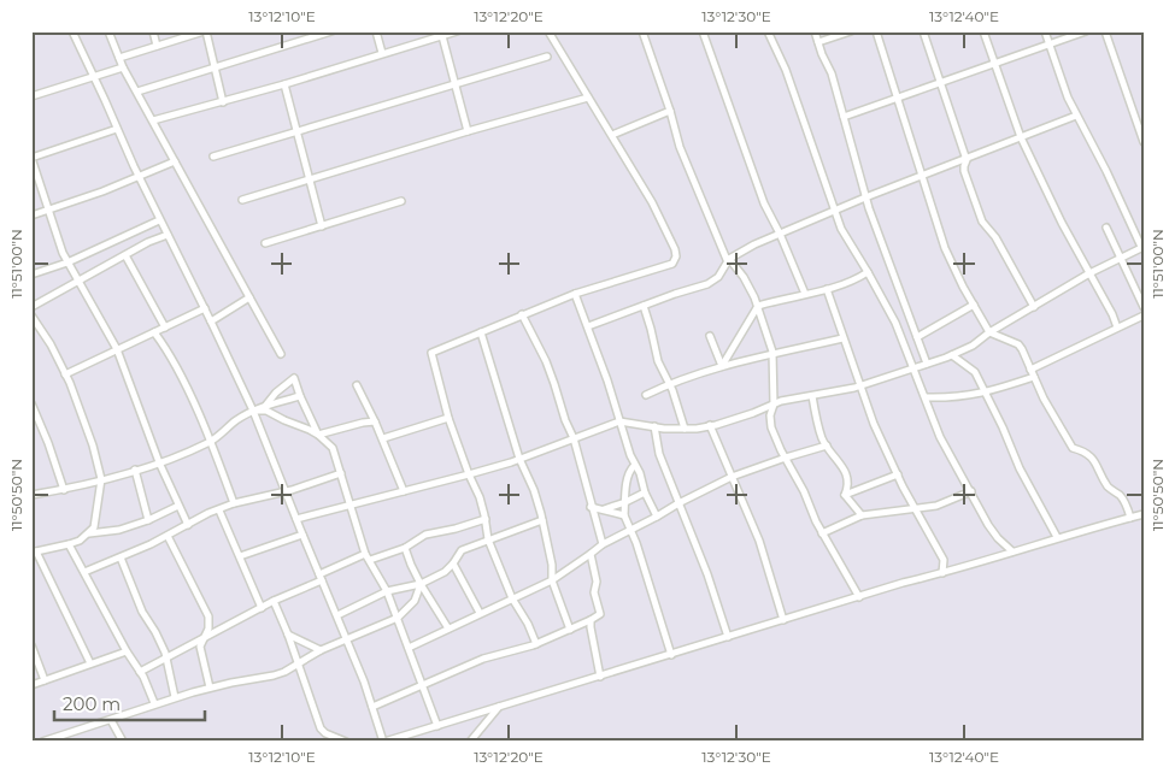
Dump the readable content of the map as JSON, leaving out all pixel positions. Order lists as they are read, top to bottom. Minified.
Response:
{"scale_bar":"200 m","coordinates":["13°12'10\"E","13°12'20\"E","13°12'30\"E","13°12'40\"E","11°51'00\"N","11°50'50\"N"]}
